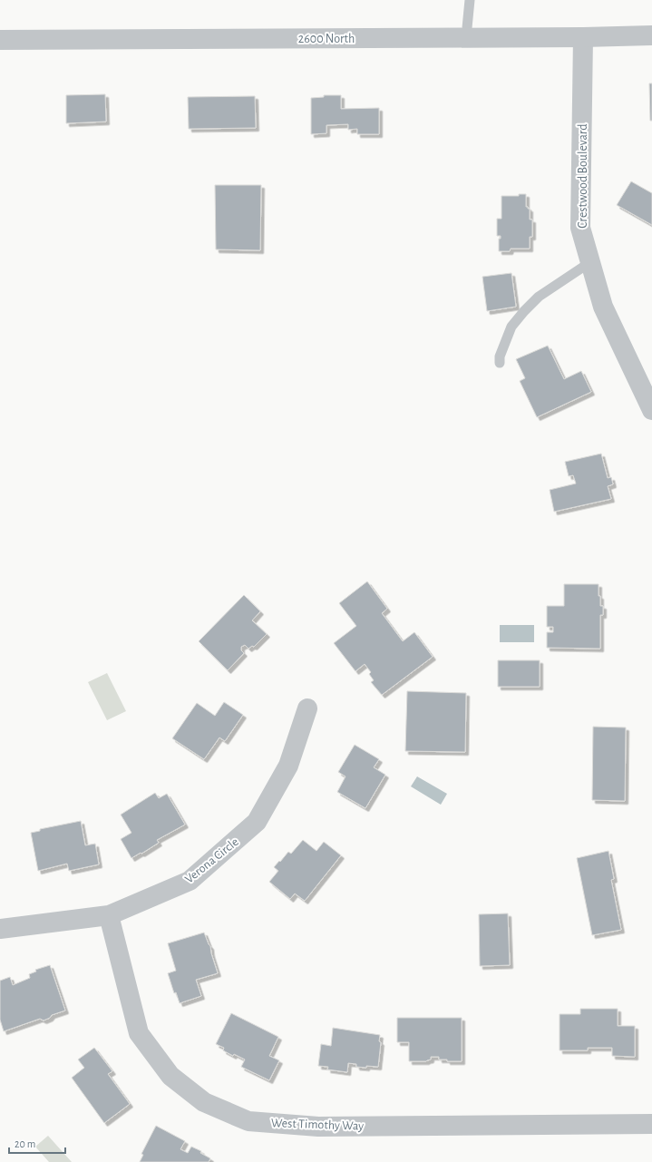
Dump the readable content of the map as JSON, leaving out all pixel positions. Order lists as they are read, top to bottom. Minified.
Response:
{"streets":{"street":["2600 North","Crestwood Boulevard","Verona Circle","West Timothy Way"]},"crossings":[["2600 North","Crestwood Boulevard"],["Verona Circle","West Timothy Way"]],"scale_bar":"20 m"}
